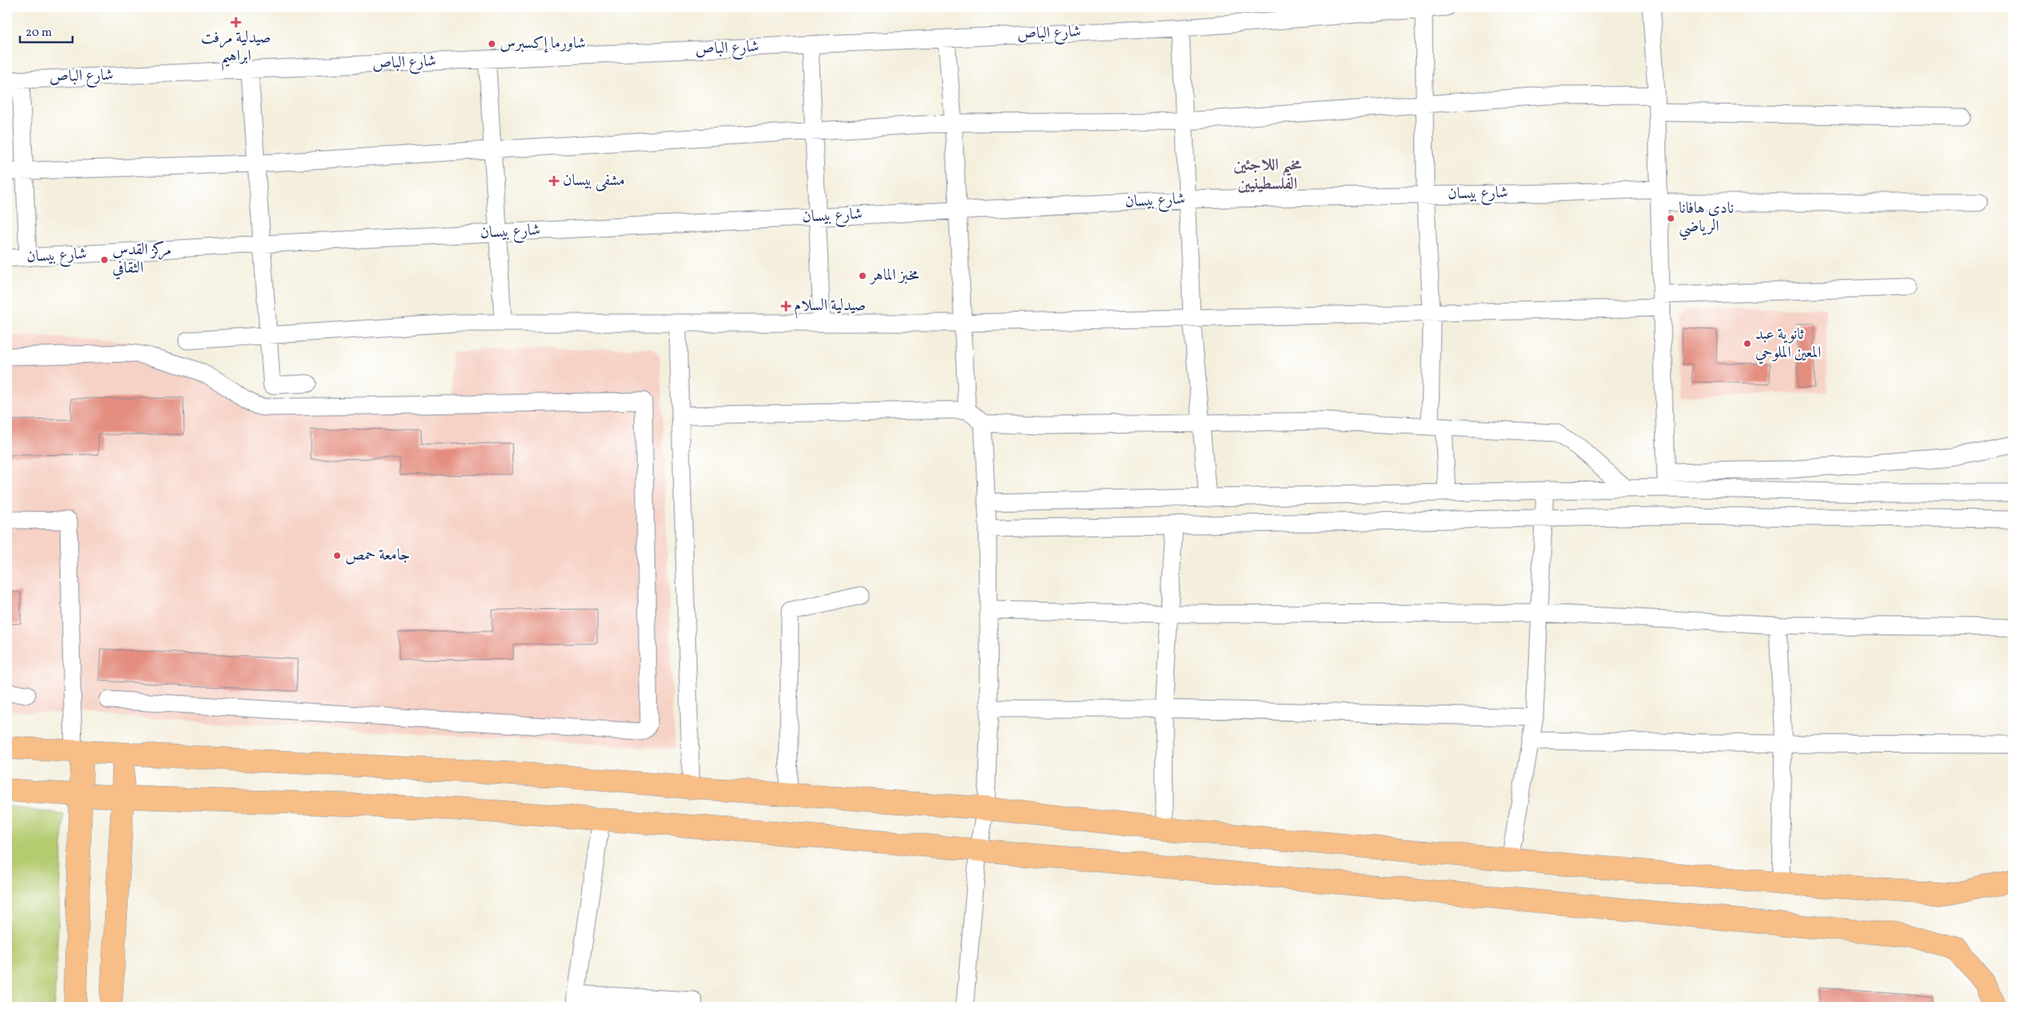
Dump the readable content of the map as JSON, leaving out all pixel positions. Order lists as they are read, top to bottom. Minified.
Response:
{"streets":{"street":["شارع الباص","شارع بيسان"]},"districts":["مخيم اللاجئين الفلسطينيين"],"places":{"health":["صيدلية مرفت ابراهيم","مشفى بيسان","صيدلية السلام"],"other":["شاورما إكسبرس","نادي هافانا الرياضي","مركز القدس الثقافي","مخبز الماهر","ثانوية عبد المعين الملوحي","جامعة حمص"]},"scale_bar":"20 m"}
